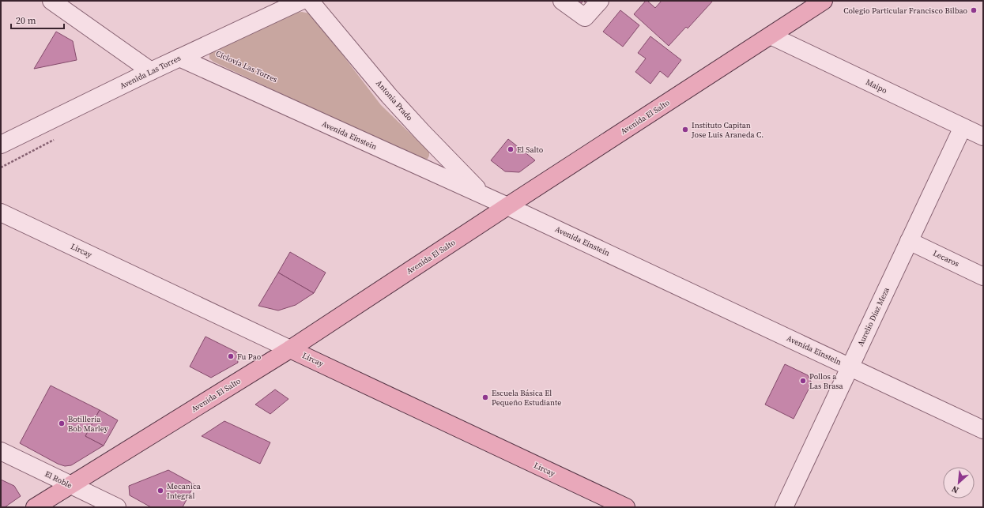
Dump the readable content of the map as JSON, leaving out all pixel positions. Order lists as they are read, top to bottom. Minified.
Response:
{"streets":{"main road":["Avenida El Salto","Lircay"],"street":["Avenida Las Torres","Maipo","Antonia Prado","Avenida Einstein","Lecaros","Aurelio Díaz Meza","El Roble"]},"crossings":[["Avenida Las Torres","Avenida Einstein"],["Maipo","Avenida El Salto"],["Maipo","Aurelio Díaz Meza"],["Antonia Prado","Avenida Einstein"],["Avenida El Salto","Avenida Einstein"],["Avenida El Salto","Lircay"],["Avenida El Salto","El Roble"],["Avenida Einstein","Aurelio Díaz Meza"],["Lecaros","Aurelio Díaz Meza"]],"places":["Colegio Particular Francisco Bilbao","Instituto Capitan Jose Luis Araneda C.","El Salto","Fu Pao","Pollos a Las Brasa","Escuela Básica El Pequeño Estudiante","Botilleria Bob Marley","Mecanica Integral"],"scale_bar":"20 m","north":"bottom left"}
